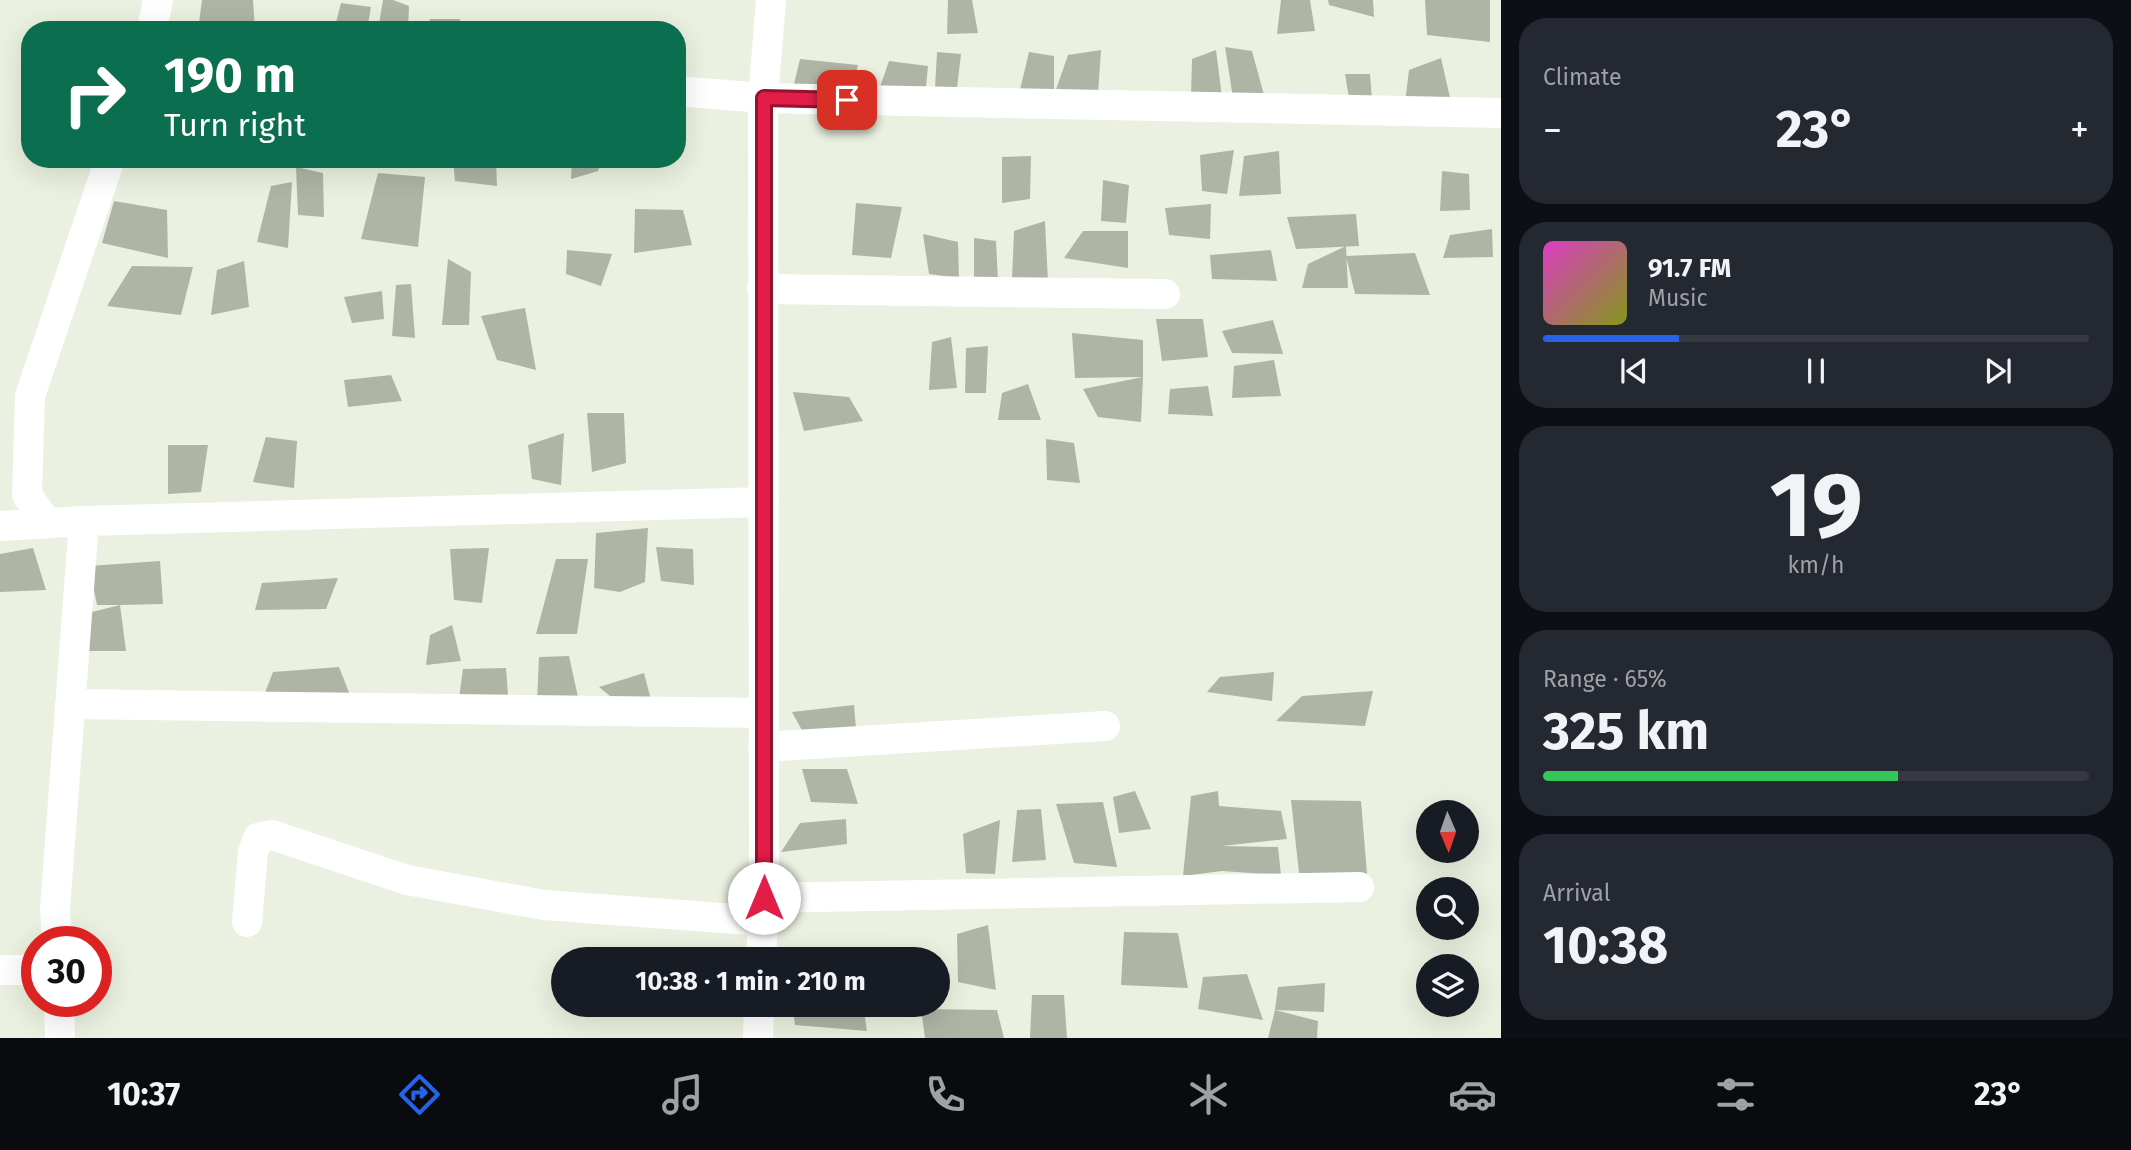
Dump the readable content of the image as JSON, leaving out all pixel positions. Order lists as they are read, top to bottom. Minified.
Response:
{"north":"bottom","page":{"tile":["Climate",["19","km/h"],["Range · 65%","325 km"],["Arrival","10:38"]],"turn":["190 m","Turn right"],"heat":["−","23°","+"],"song":["91.7 FM","Music"],"limit":"30","trip":"10:38 · 1 min · 210 m","tabs":["10:37","23°"]}}
